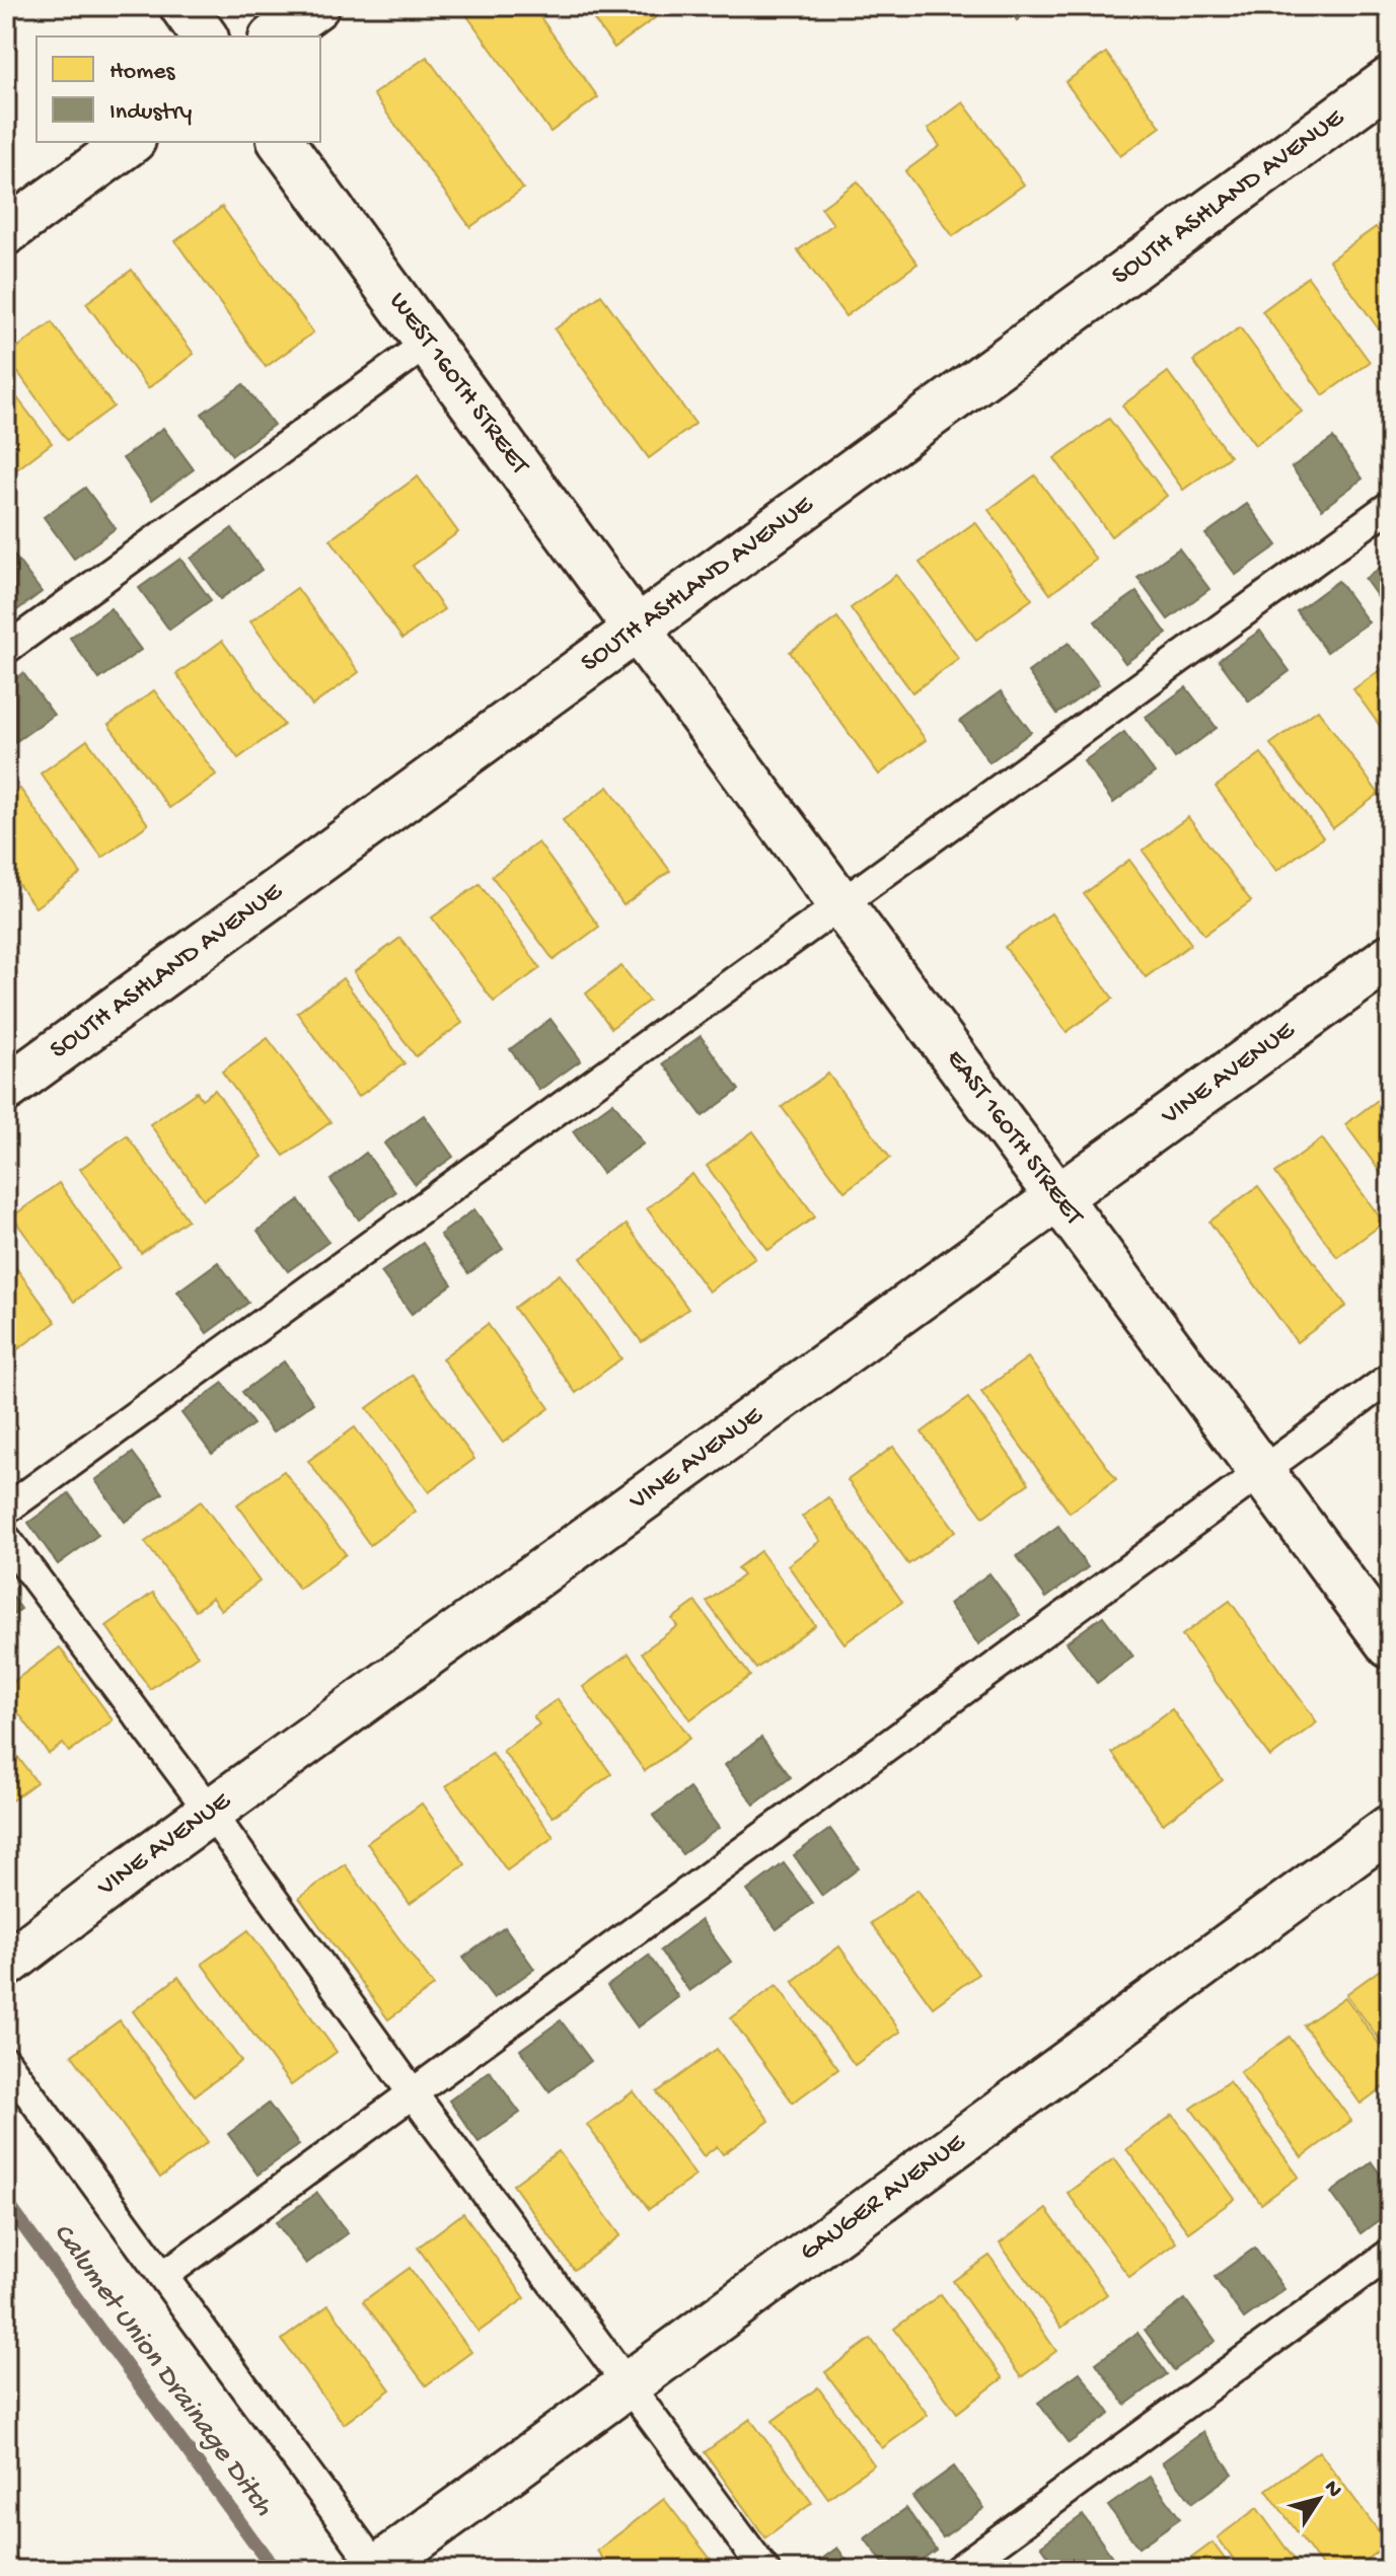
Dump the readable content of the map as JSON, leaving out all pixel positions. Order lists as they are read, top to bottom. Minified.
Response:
{"streets":{"street":["SOUTH ASHLAND AVENUE","WEST 160TH STREET","VINE AVENUE","EAST 160TH STREET","GAUGER AVENUE"]},"crossings":[["SOUTH ASHLAND AVENUE","WEST 160TH STREET"],["SOUTH ASHLAND AVENUE","EAST 160TH STREET"],["WEST 160TH STREET","EAST 160TH STREET"],["VINE AVENUE","EAST 160TH STREET"]],"water":["Calumet Union Drainage Ditch"],"legend":["Homes","Industry"],"north":"top right"}
